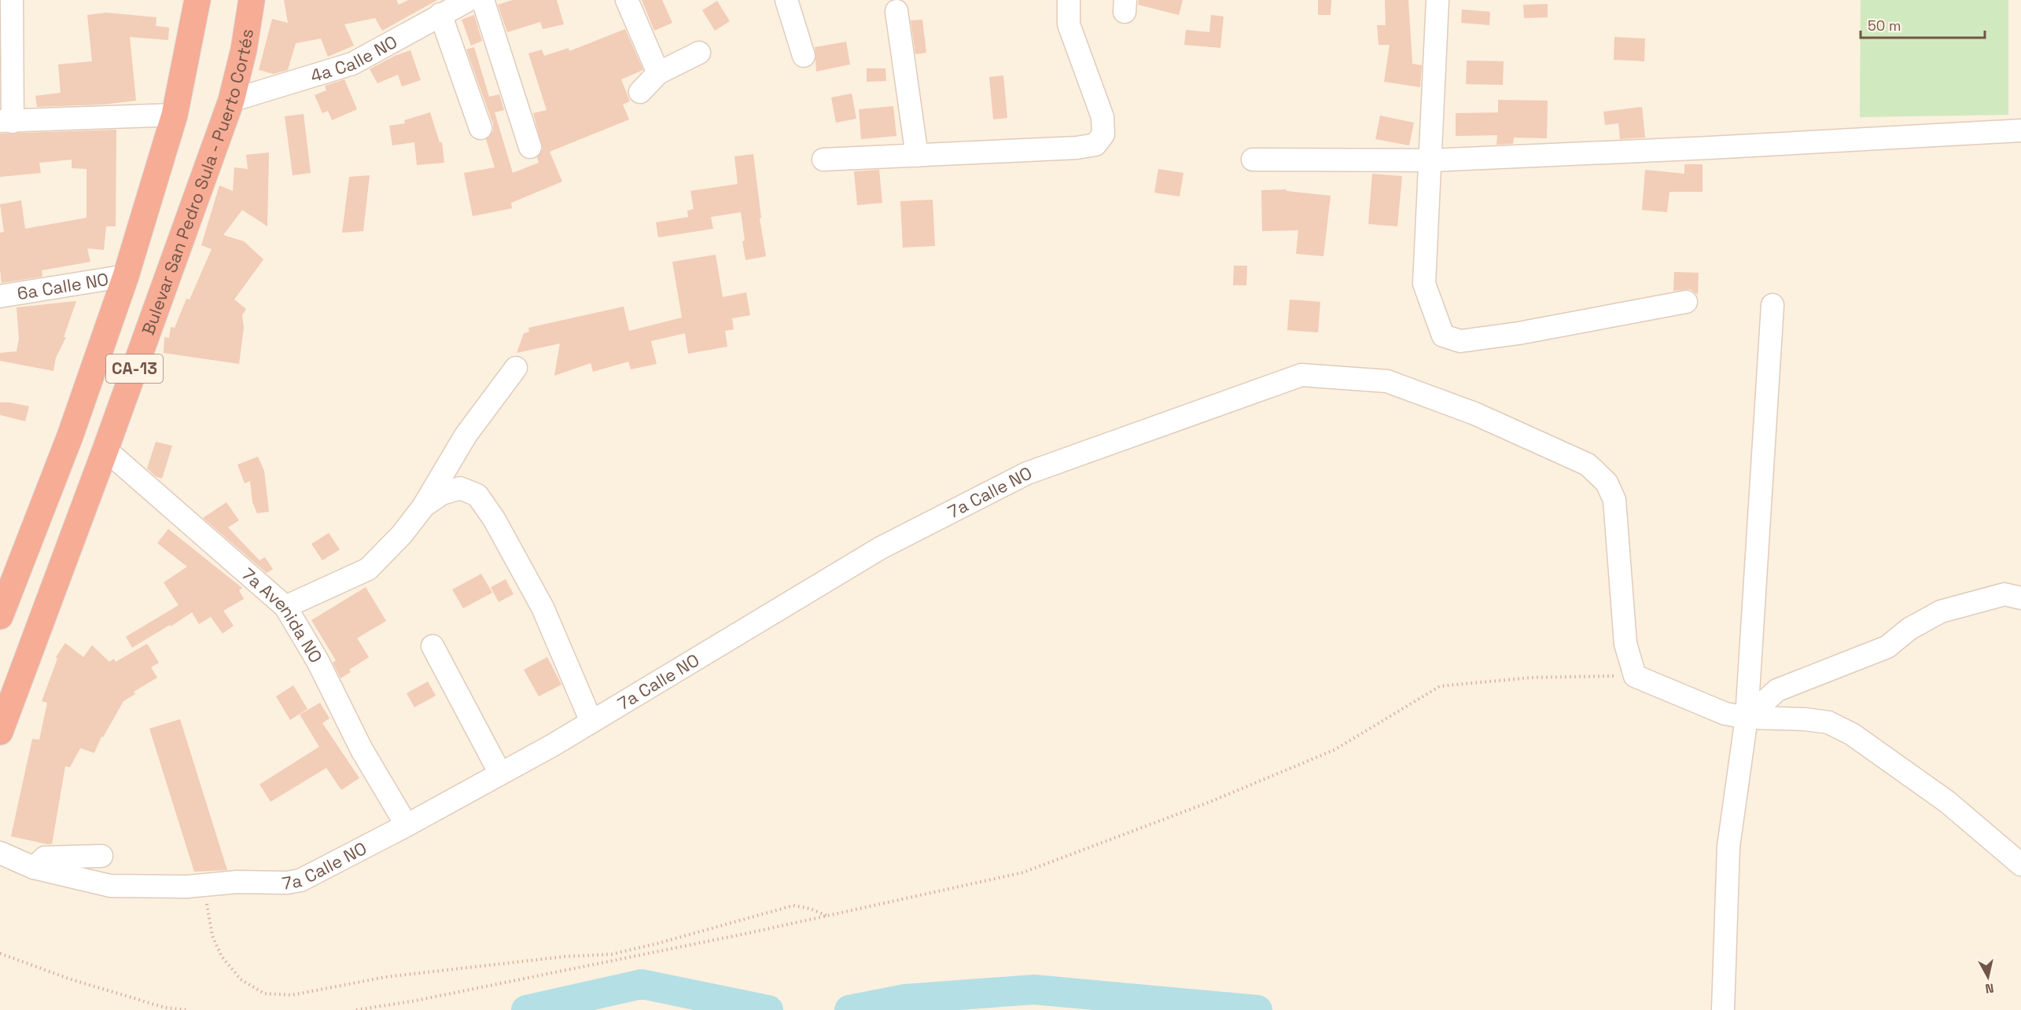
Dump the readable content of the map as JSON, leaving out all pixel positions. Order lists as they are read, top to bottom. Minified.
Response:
{"streets":{"highway":["Bulevar San Pedro Sula - Puerto Cortés","CA-13"],"street":["4a Calle NO","6a Calle NO","7a Calle NO","7a Avenida NO"]},"crossings":[["4a Calle NO","Bulevar San Pedro Sula - Puerto Cortés"],["Bulevar San Pedro Sula - Puerto Cortés","7a Avenida NO"],["6a Calle NO","CA-13"],["7a Calle NO","7a Avenida NO"]],"scale_bar":"50 m","north":"bottom"}
